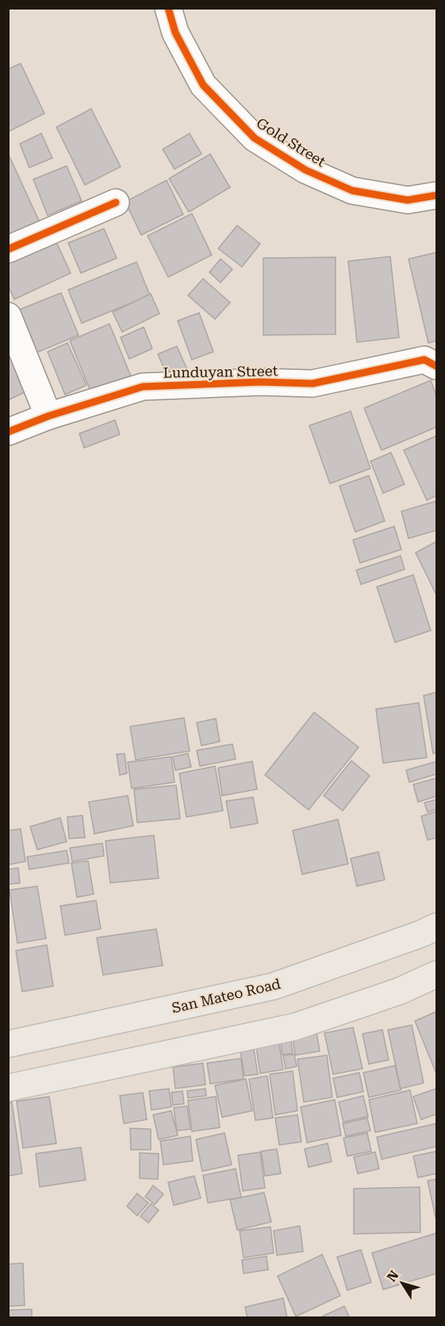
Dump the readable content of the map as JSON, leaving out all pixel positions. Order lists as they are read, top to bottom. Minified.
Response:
{"streets":{"main road":["San Mateo Road"],"street":["Gold Street","Lunduyan Street"]},"north":"top left"}
